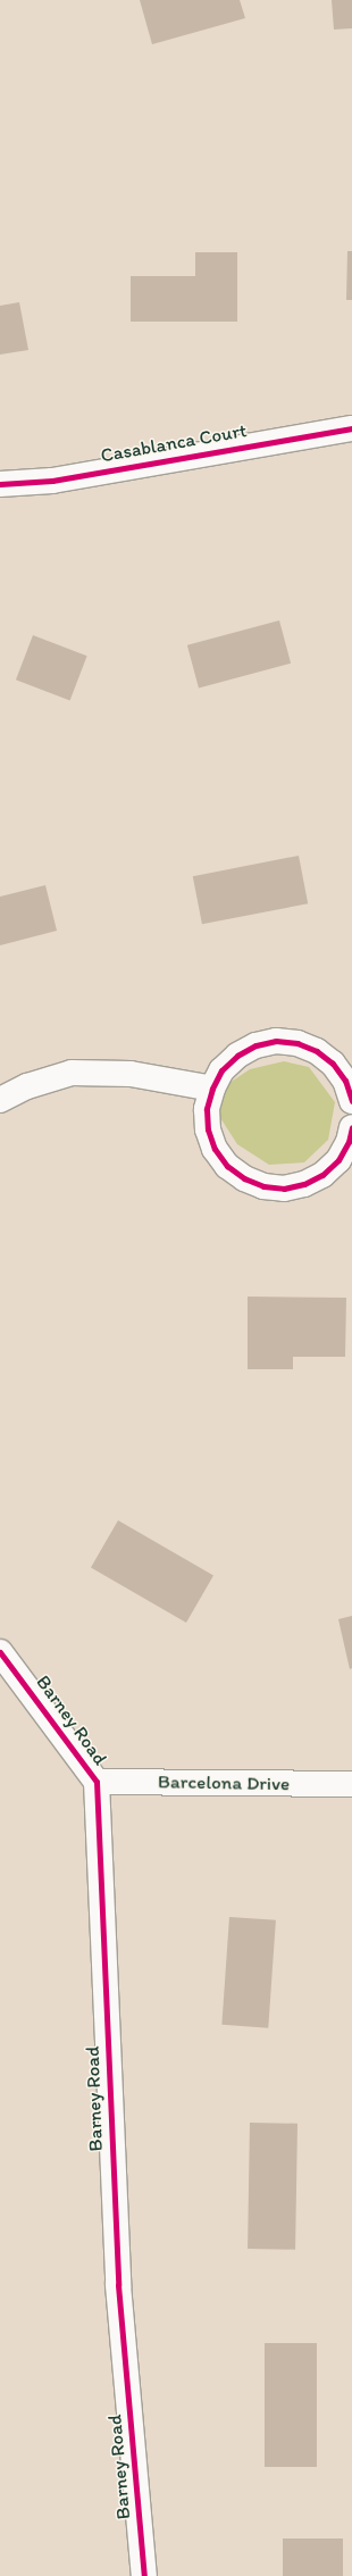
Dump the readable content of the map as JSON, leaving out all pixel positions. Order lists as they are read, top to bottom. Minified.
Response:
{"streets":{"street":["Casablanca Court","Barney Road","Barcelona Drive"]},"crossings":[["Barney Road","Barcelona Drive"]]}
